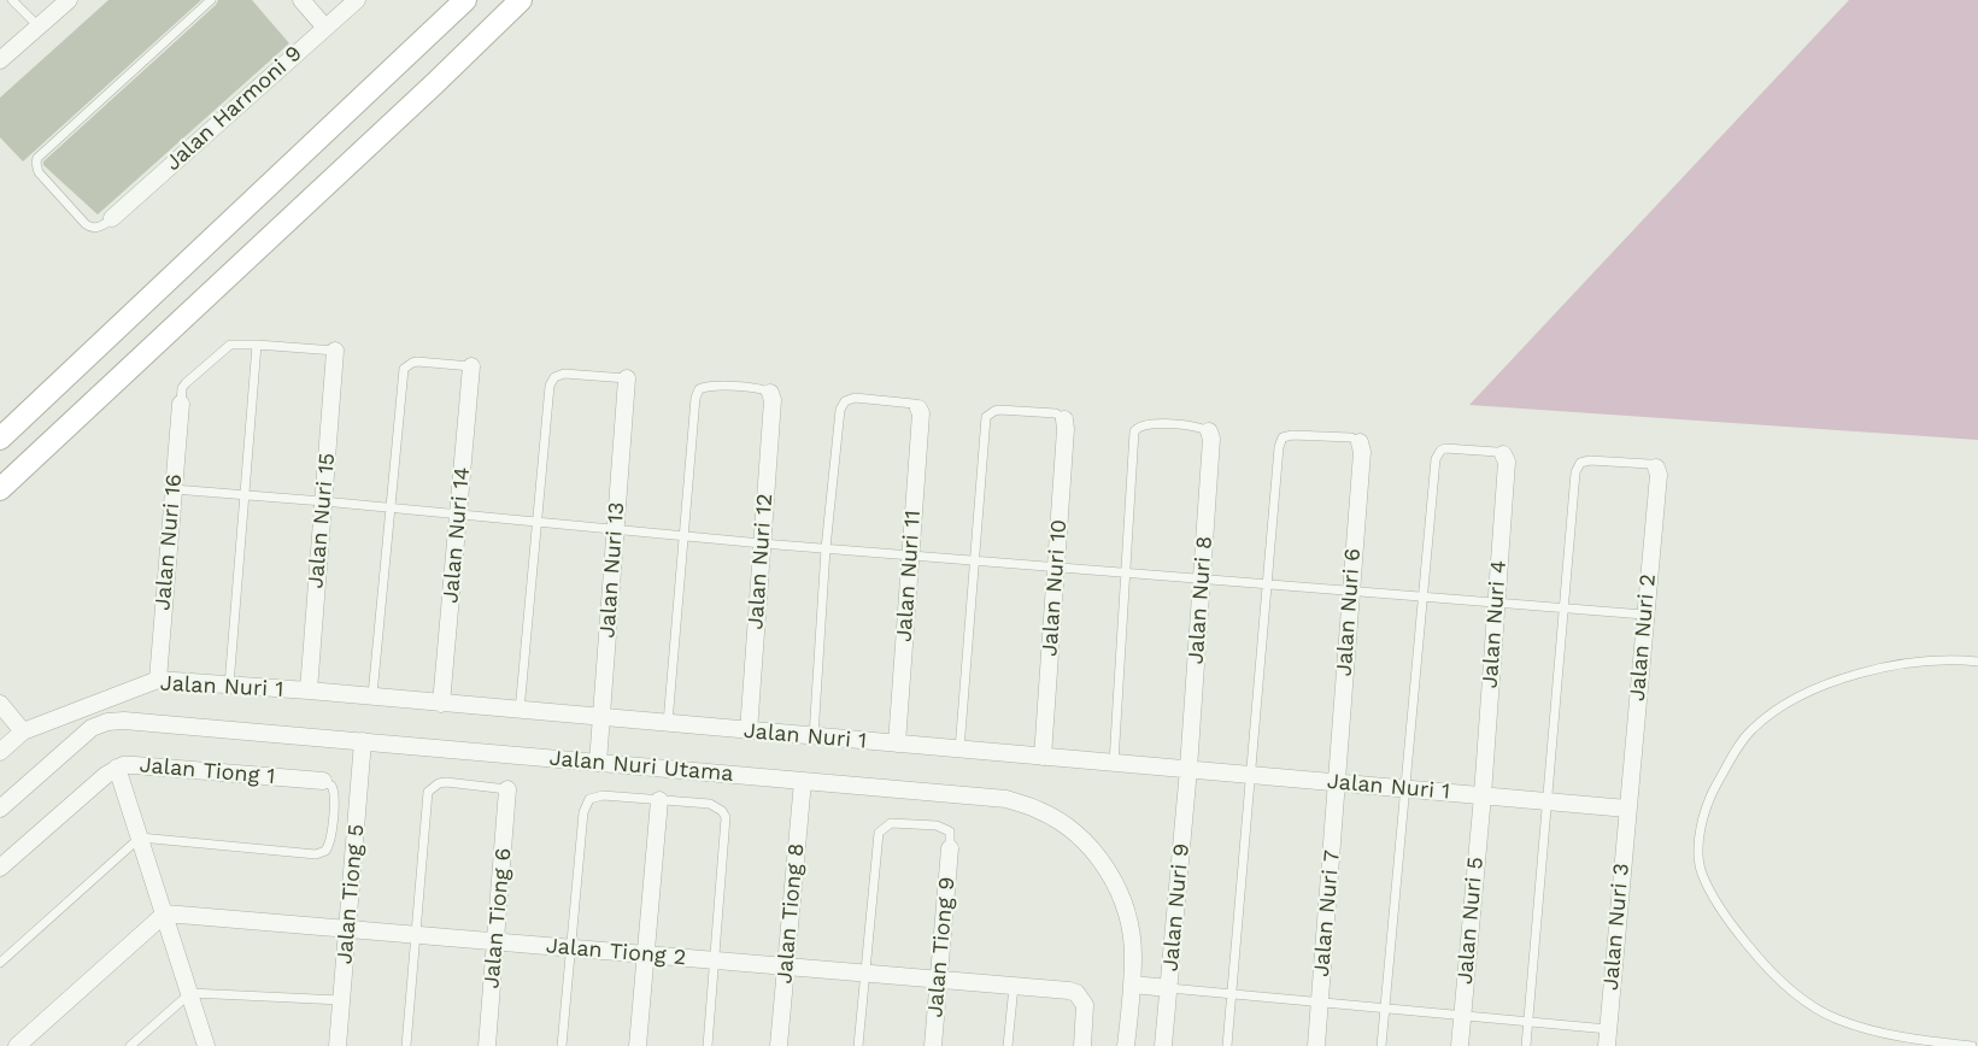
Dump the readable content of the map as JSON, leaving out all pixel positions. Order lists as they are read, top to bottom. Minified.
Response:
{"streets":{"street":["Jalan Harmoni 9","Jalan Nuri 15","Jalan Nuri 14","Jalan Nuri 16","Jalan Nuri 12","Jalan Nuri 13","Jalan Nuri 11","Jalan Nuri 10","Jalan Nuri 8","Jalan Nuri 6","Jalan Nuri 4","Jalan Nuri 2","Jalan Nuri 1","Jalan Nuri Utama","Jalan Tiong 1","Jalan Tiong 5","Jalan Nuri 9","Jalan Tiong 8","Jalan Nuri 7","Jalan Tiong 6","Jalan Nuri 5","Jalan Nuri 3","Jalan Tiong 9","Jalan Tiong 2"]},"crossings":[["Jalan Nuri 15","Jalan Nuri 1"],["Jalan Nuri 14","Jalan Nuri 1"],["Jalan Nuri 16","Jalan Nuri 1"],["Jalan Nuri 12","Jalan Nuri 1"],["Jalan Nuri 13","Jalan Nuri 1"],["Jalan Nuri 13","Jalan Nuri Utama"],["Jalan Nuri 11","Jalan Nuri 1"],["Jalan Nuri 10","Jalan Nuri 1"],["Jalan Nuri 8","Jalan Nuri 1"],["Jalan Nuri 8","Jalan Nuri 9"],["Jalan Nuri 6","Jalan Nuri 1"],["Jalan Nuri 6","Jalan Nuri 7"],["Jalan Nuri 4","Jalan Nuri 1"],["Jalan Nuri 4","Jalan Nuri 5"],["Jalan Nuri 2","Jalan Nuri 1"],["Jalan Nuri 2","Jalan Nuri 3"],["Jalan Nuri 1","Jalan Nuri 9"],["Jalan Nuri 1","Jalan Nuri 7"],["Jalan Nuri 1","Jalan Nuri 5"],["Jalan Nuri 1","Jalan Nuri 3"],["Jalan Nuri Utama","Jalan Tiong 5"],["Jalan Nuri Utama","Jalan Tiong 8"],["Jalan Tiong 5","Jalan Tiong 2"],["Jalan Tiong 8","Jalan Tiong 2"],["Jalan Tiong 6","Jalan Tiong 2"],["Jalan Tiong 9","Jalan Tiong 2"]]}
